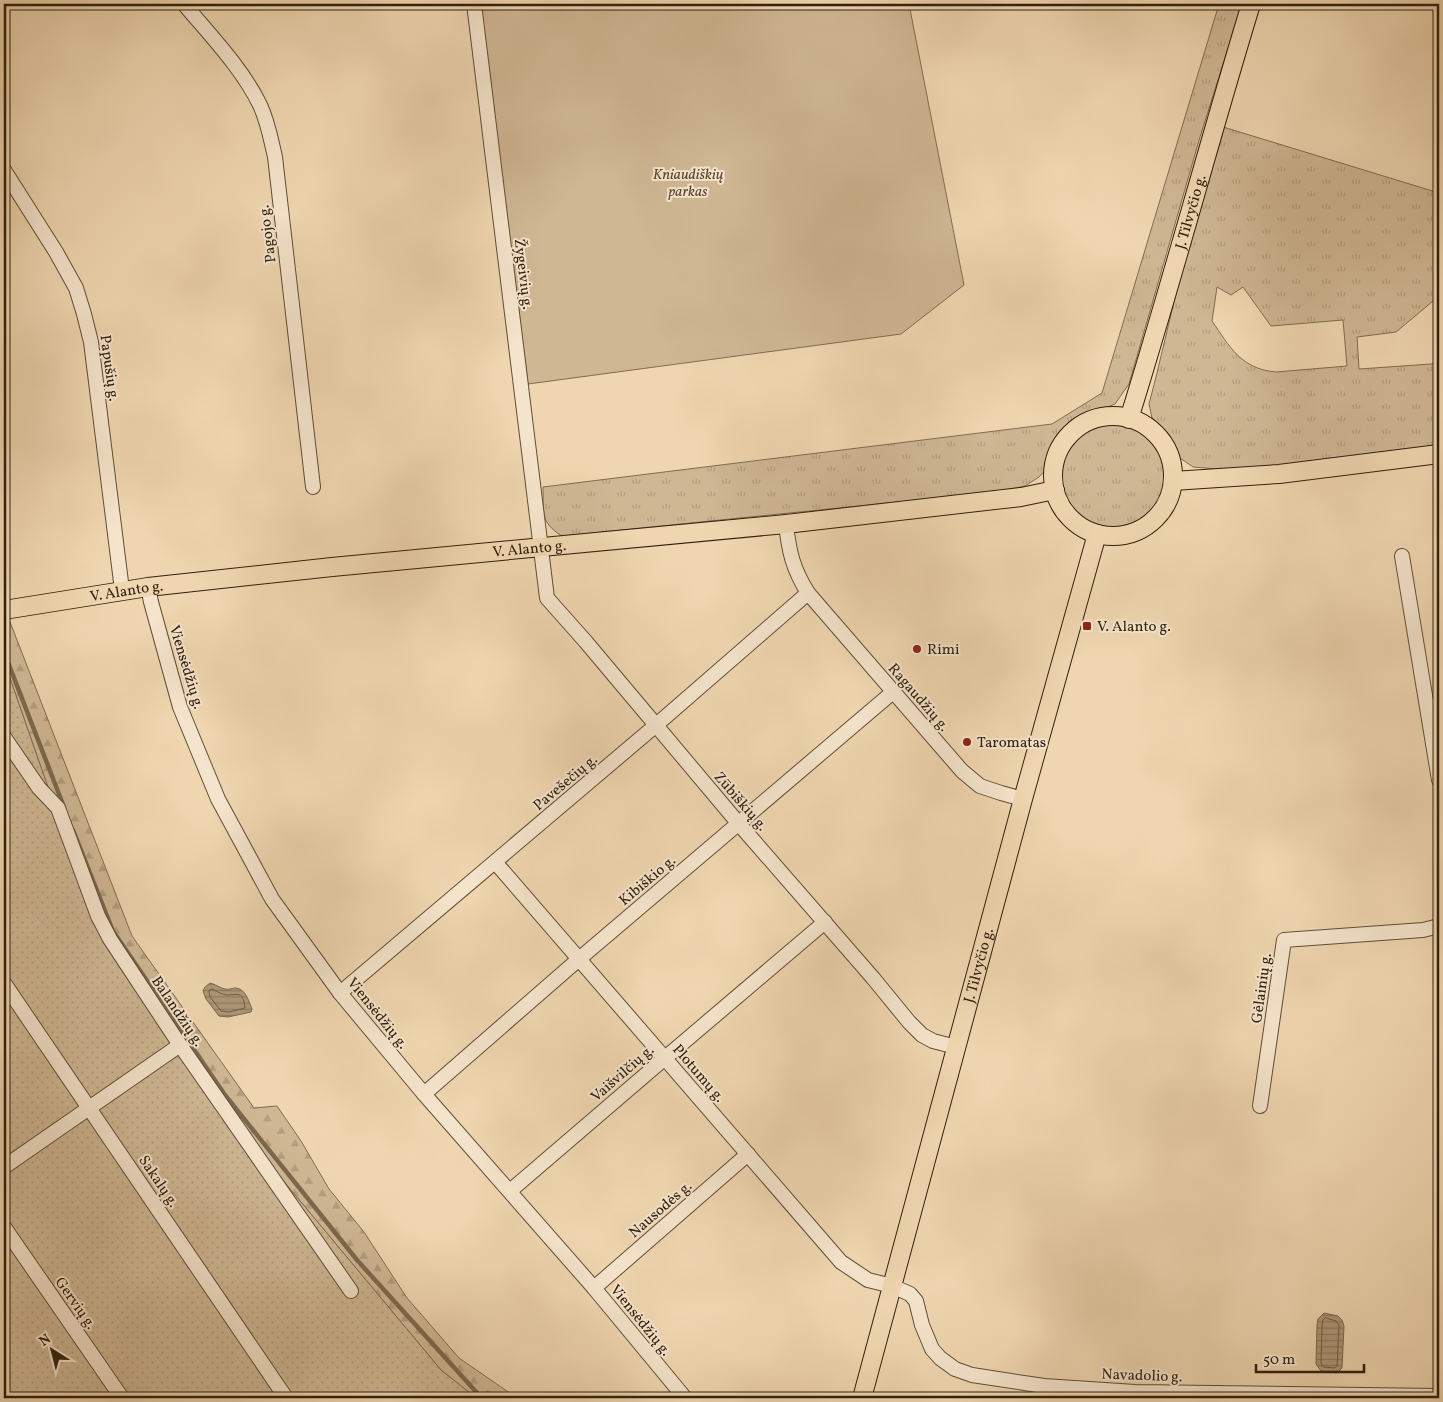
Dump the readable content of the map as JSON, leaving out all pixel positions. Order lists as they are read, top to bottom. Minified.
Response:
{"streets":{"main road":["J. Tilvyčio g.","V. Alanto g."],"street":["Pagojo g.","Žygeivių g.","Papušių g.","Viensėdžių g.","Ragaudžių g.","Pavešečių g.","Zūbiškių g.","Kibiškio g.","Gėlainių g.","Balandžių g.","Vaišvilčių g.","Plotumų g.","Sakalų g.","Nausodės g.","Gervių g.","Navadolio g."]},"crossings":[["J. Tilvyčio g.","V. Alanto g."],["J. Tilvyčio g.","Ragaudžių g."],["J. Tilvyčio g.","Zūbiškių g."],["J. Tilvyčio g.","Plotumų g."],["J. Tilvyčio g.","Navadolio g."],["Žygeivių g.","V. Alanto g."],["Žygeivių g.","Zūbiškių g."],["Papušių g.","V. Alanto g."],["V. Alanto g.","Viensėdžių g."],["V. Alanto g.","Ragaudžių g."],["V. Alanto g.","Zūbiškių g."],["Viensėdžių g.","Pavešečių g."],["Viensėdžių g.","Kibiškio g."],["Viensėdžių g.","Vaišvilčių g."],["Viensėdžių g.","Nausodės g."],["Ragaudžių g.","Pavešečių g."],["Ragaudžių g.","Kibiškio g."],["Pavešečių g.","Zūbiškių g."],["Pavešečių g.","Plotumų g."],["Zūbiškių g.","Kibiškio g."],["Zūbiškių g.","Vaišvilčių g."],["Kibiškio g.","Plotumų g."],["Vaišvilčių g.","Plotumų g."],["Plotumų g.","Nausodės g."],["Plotumų g.","Navadolio g."]],"parks":["Kniaudiškių parkas"],"places":{"transit":["V. Alanto g."],"other":["Rimi","Taromatas"]},"scale_bar":"50 m","north":"top left"}
